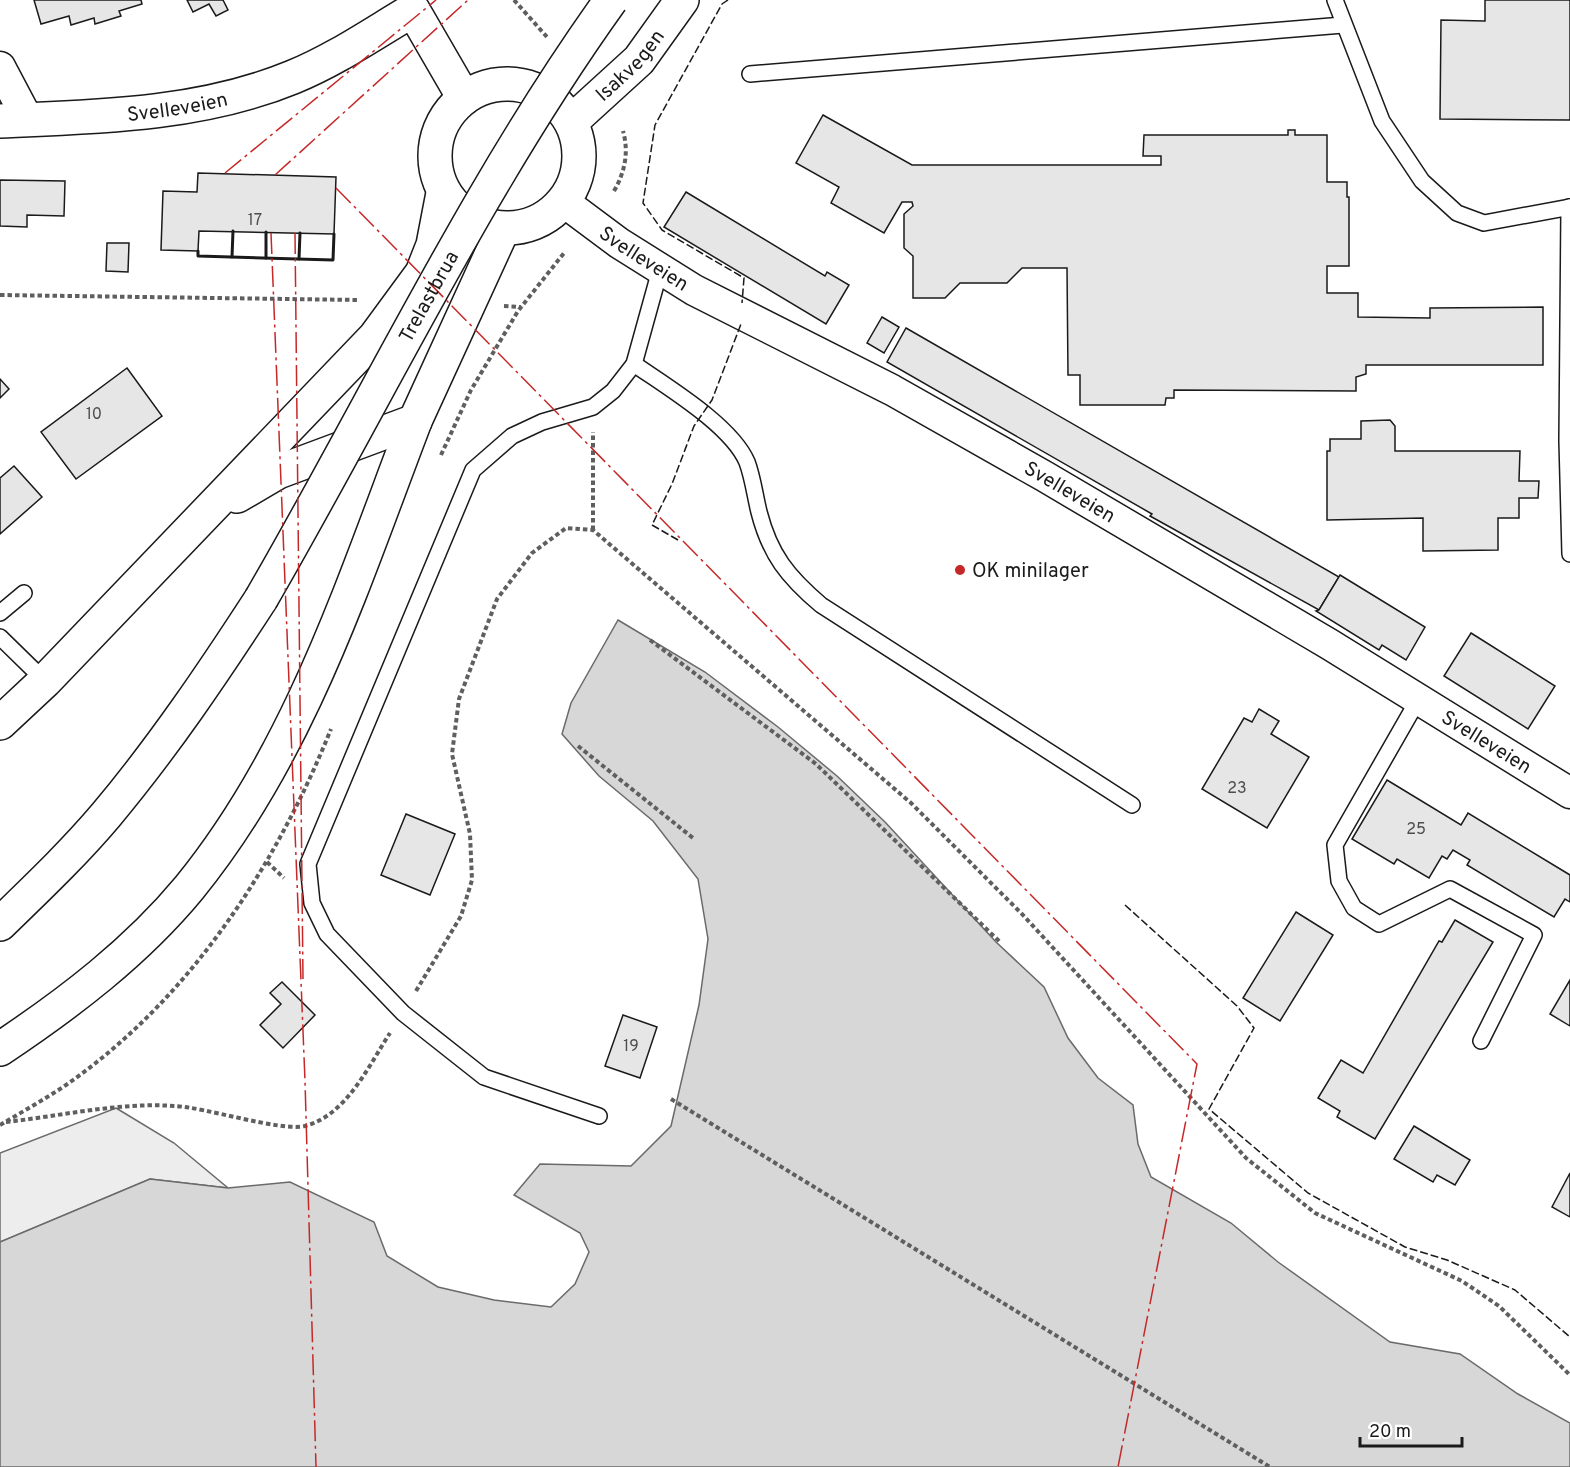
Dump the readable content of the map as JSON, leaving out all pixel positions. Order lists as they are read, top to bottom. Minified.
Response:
{"streets":{"main road":["Isakvegen","Svelleveien","Trelastbrua"]},"crossings":[["Isakvegen","Svelleveien"]],"places":["OK minilager"],"house_numbers":["17","10","23","25","19"],"scale_bar":"20 m"}
